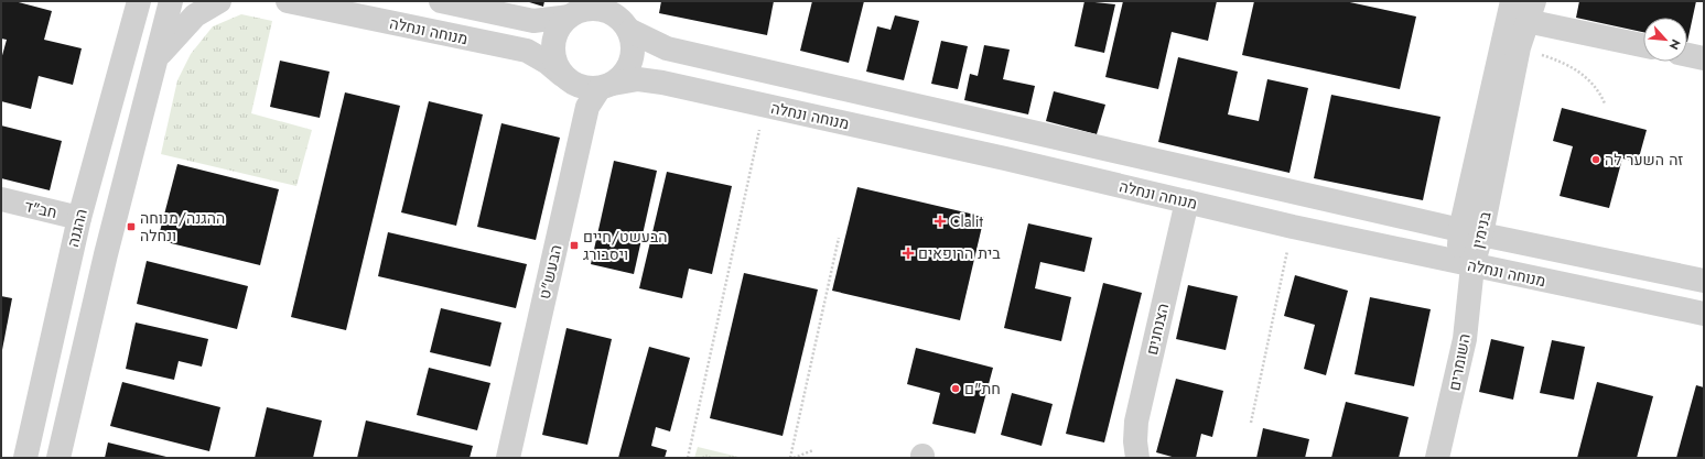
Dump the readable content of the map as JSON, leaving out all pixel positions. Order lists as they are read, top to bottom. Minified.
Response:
{"streets":{"street":["מנוחה ונחלה","חב\"ד","ההגנה","בנימין","הבעש\"ט","הצנחנים","השומרים"]},"crossings":[["מנוחה ונחלה","בנימין"],["מנוחה ונחלה","הבעש\"ט"],["מנוחה ונחלה","הצנחנים"],["מנוחה ונחלה","השומרים"],["חב\"ד","ההגנה"],["בנימין","השומרים"]],"places":{"other":["זה השער לה","חת\"ם"],"health":["Clalit","בית הרופאים"],"transit":["ההגנה/מנוחה ונחלה","הבעשט/חיים ויסבורג"]},"north":"bottom right"}
